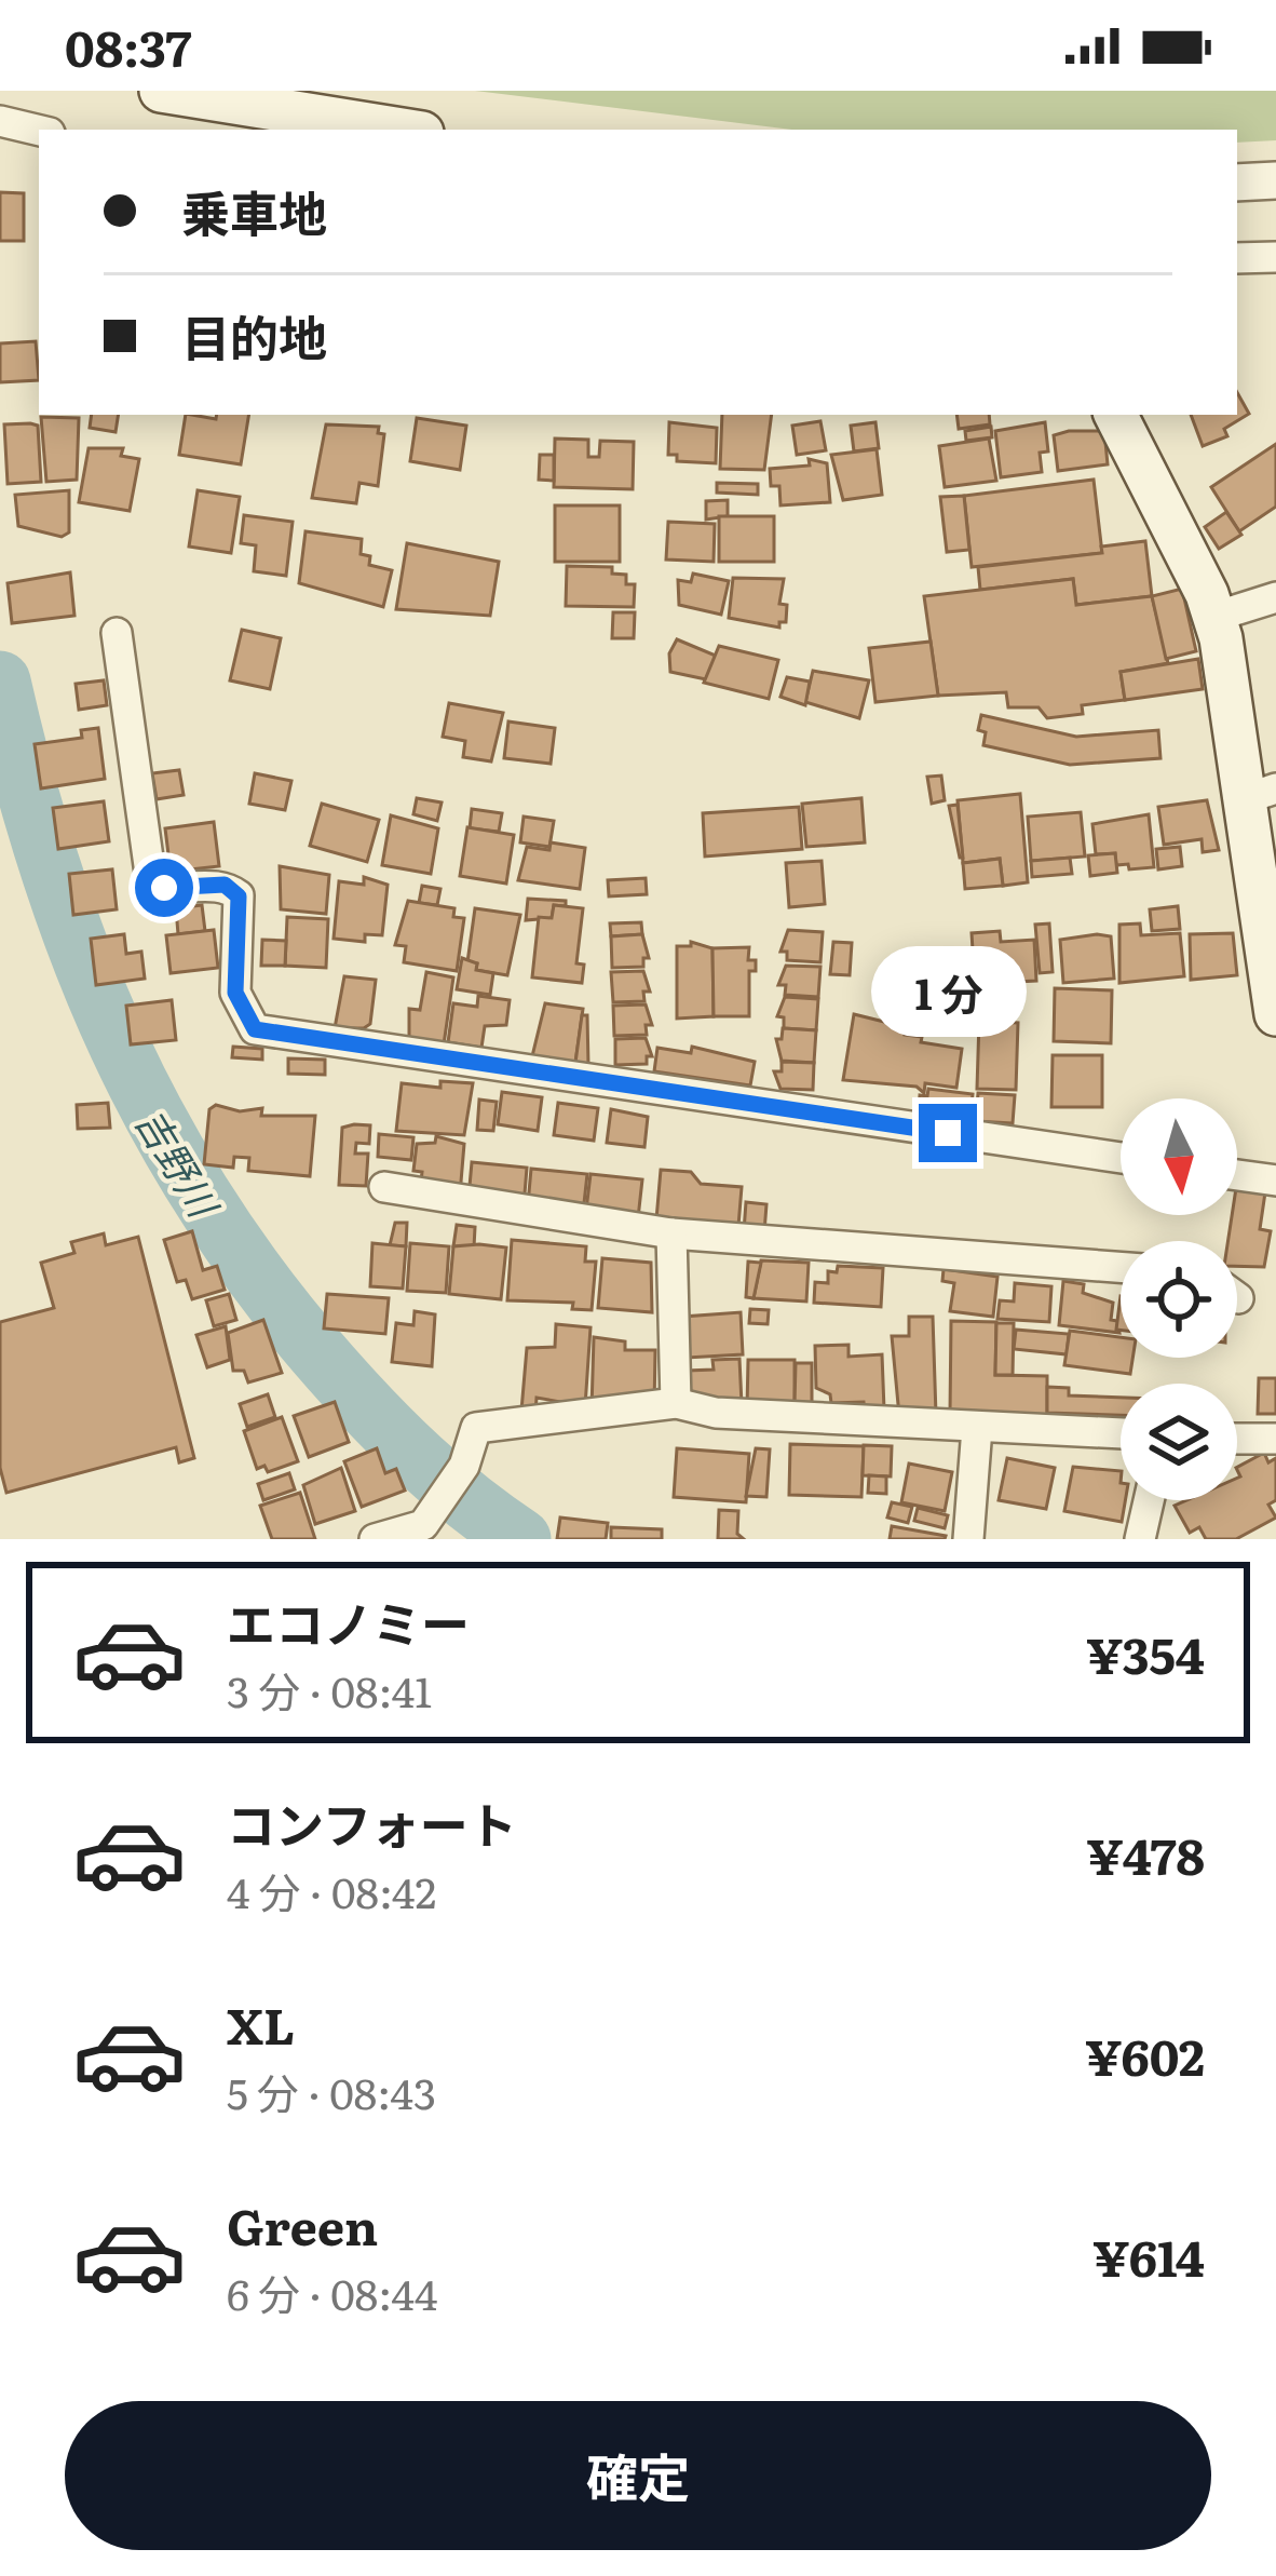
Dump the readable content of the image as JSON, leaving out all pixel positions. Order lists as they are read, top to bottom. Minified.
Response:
{"water":["吉野川"],"north":"bottom","page":{"status":"08:37","banner":["乗車地","目的地"],"bubble":"1 分","list":[{"name":"エコノミー","note":"3 分 · 08:41","value":"¥354"},{"name":"コンフォート","note":"4 分 · 08:42","value":"¥478"},{"name":"XL","note":"5 分 · 08:43","value":"¥602"},{"name":"Green","note":"6 分 · 08:44","value":"¥614"}],"buttons":"確定"}}
